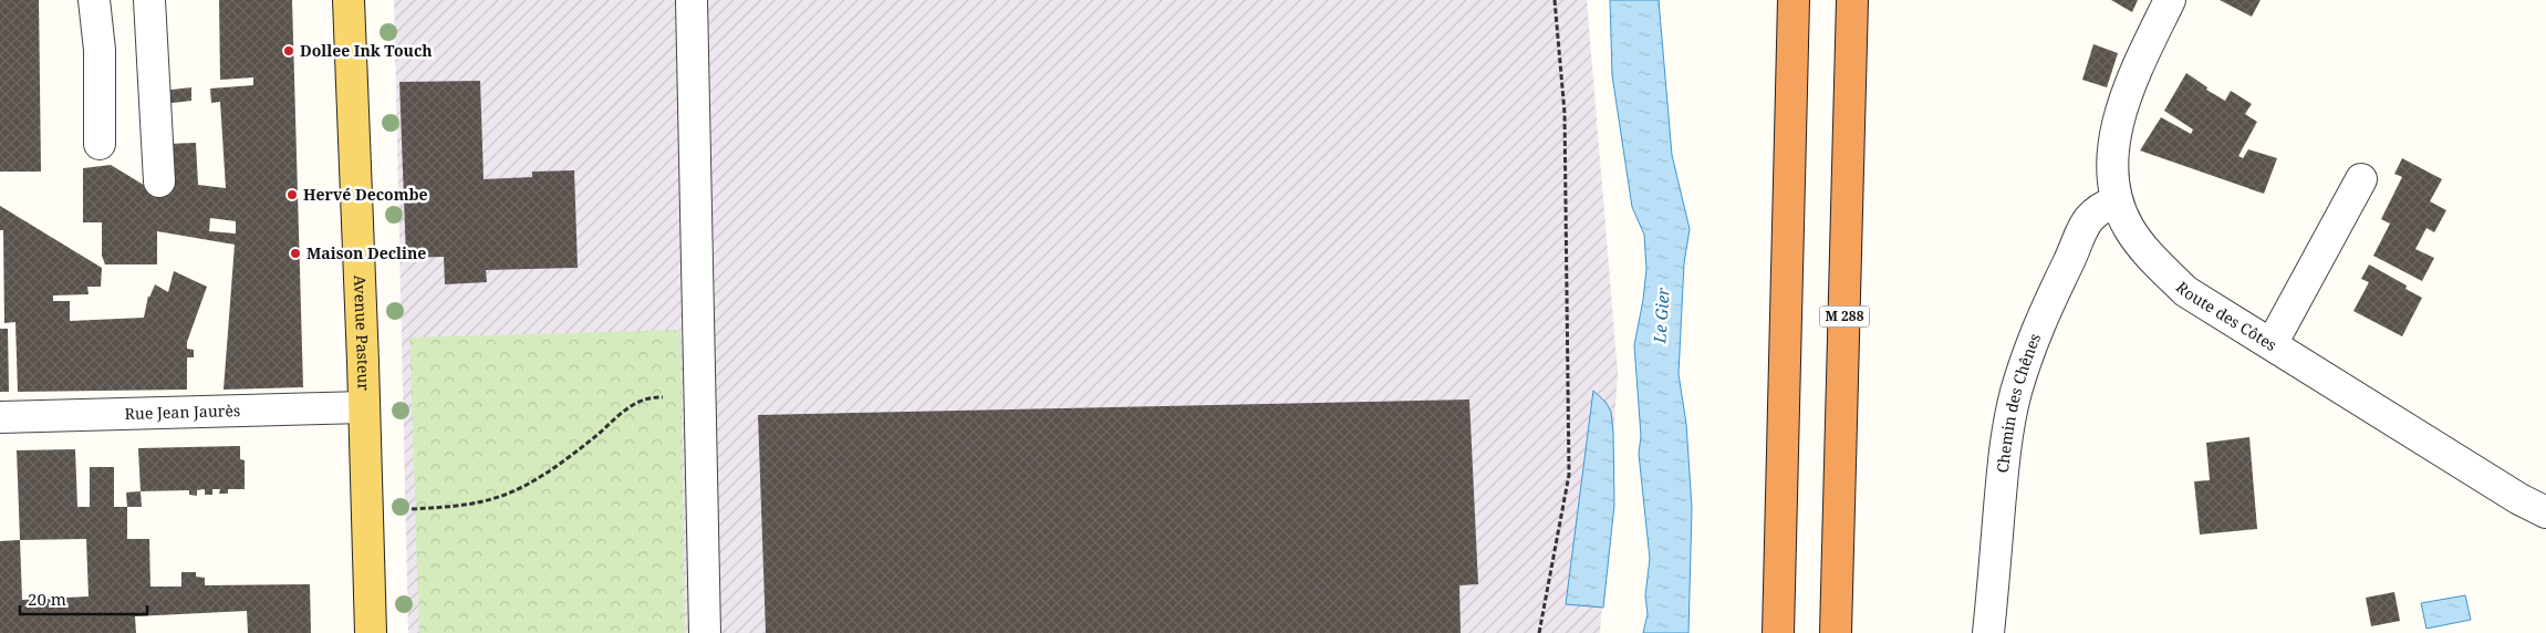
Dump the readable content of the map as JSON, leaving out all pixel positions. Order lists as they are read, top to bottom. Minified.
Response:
{"streets":{"highway":["M 288"],"main road":["Avenue Pasteur"],"street":["Route des Côtes","Chemin des Chênes","Rue Jean Jaurès"]},"crossings":[["Route des Côtes","Chemin des Chênes"],["Avenue Pasteur","Rue Jean Jaurès"]],"water":["Le Gier"],"places":["Dollee Ink Touch","Hervé Decombe","Maison Decline"],"scale_bar":"20 m"}
